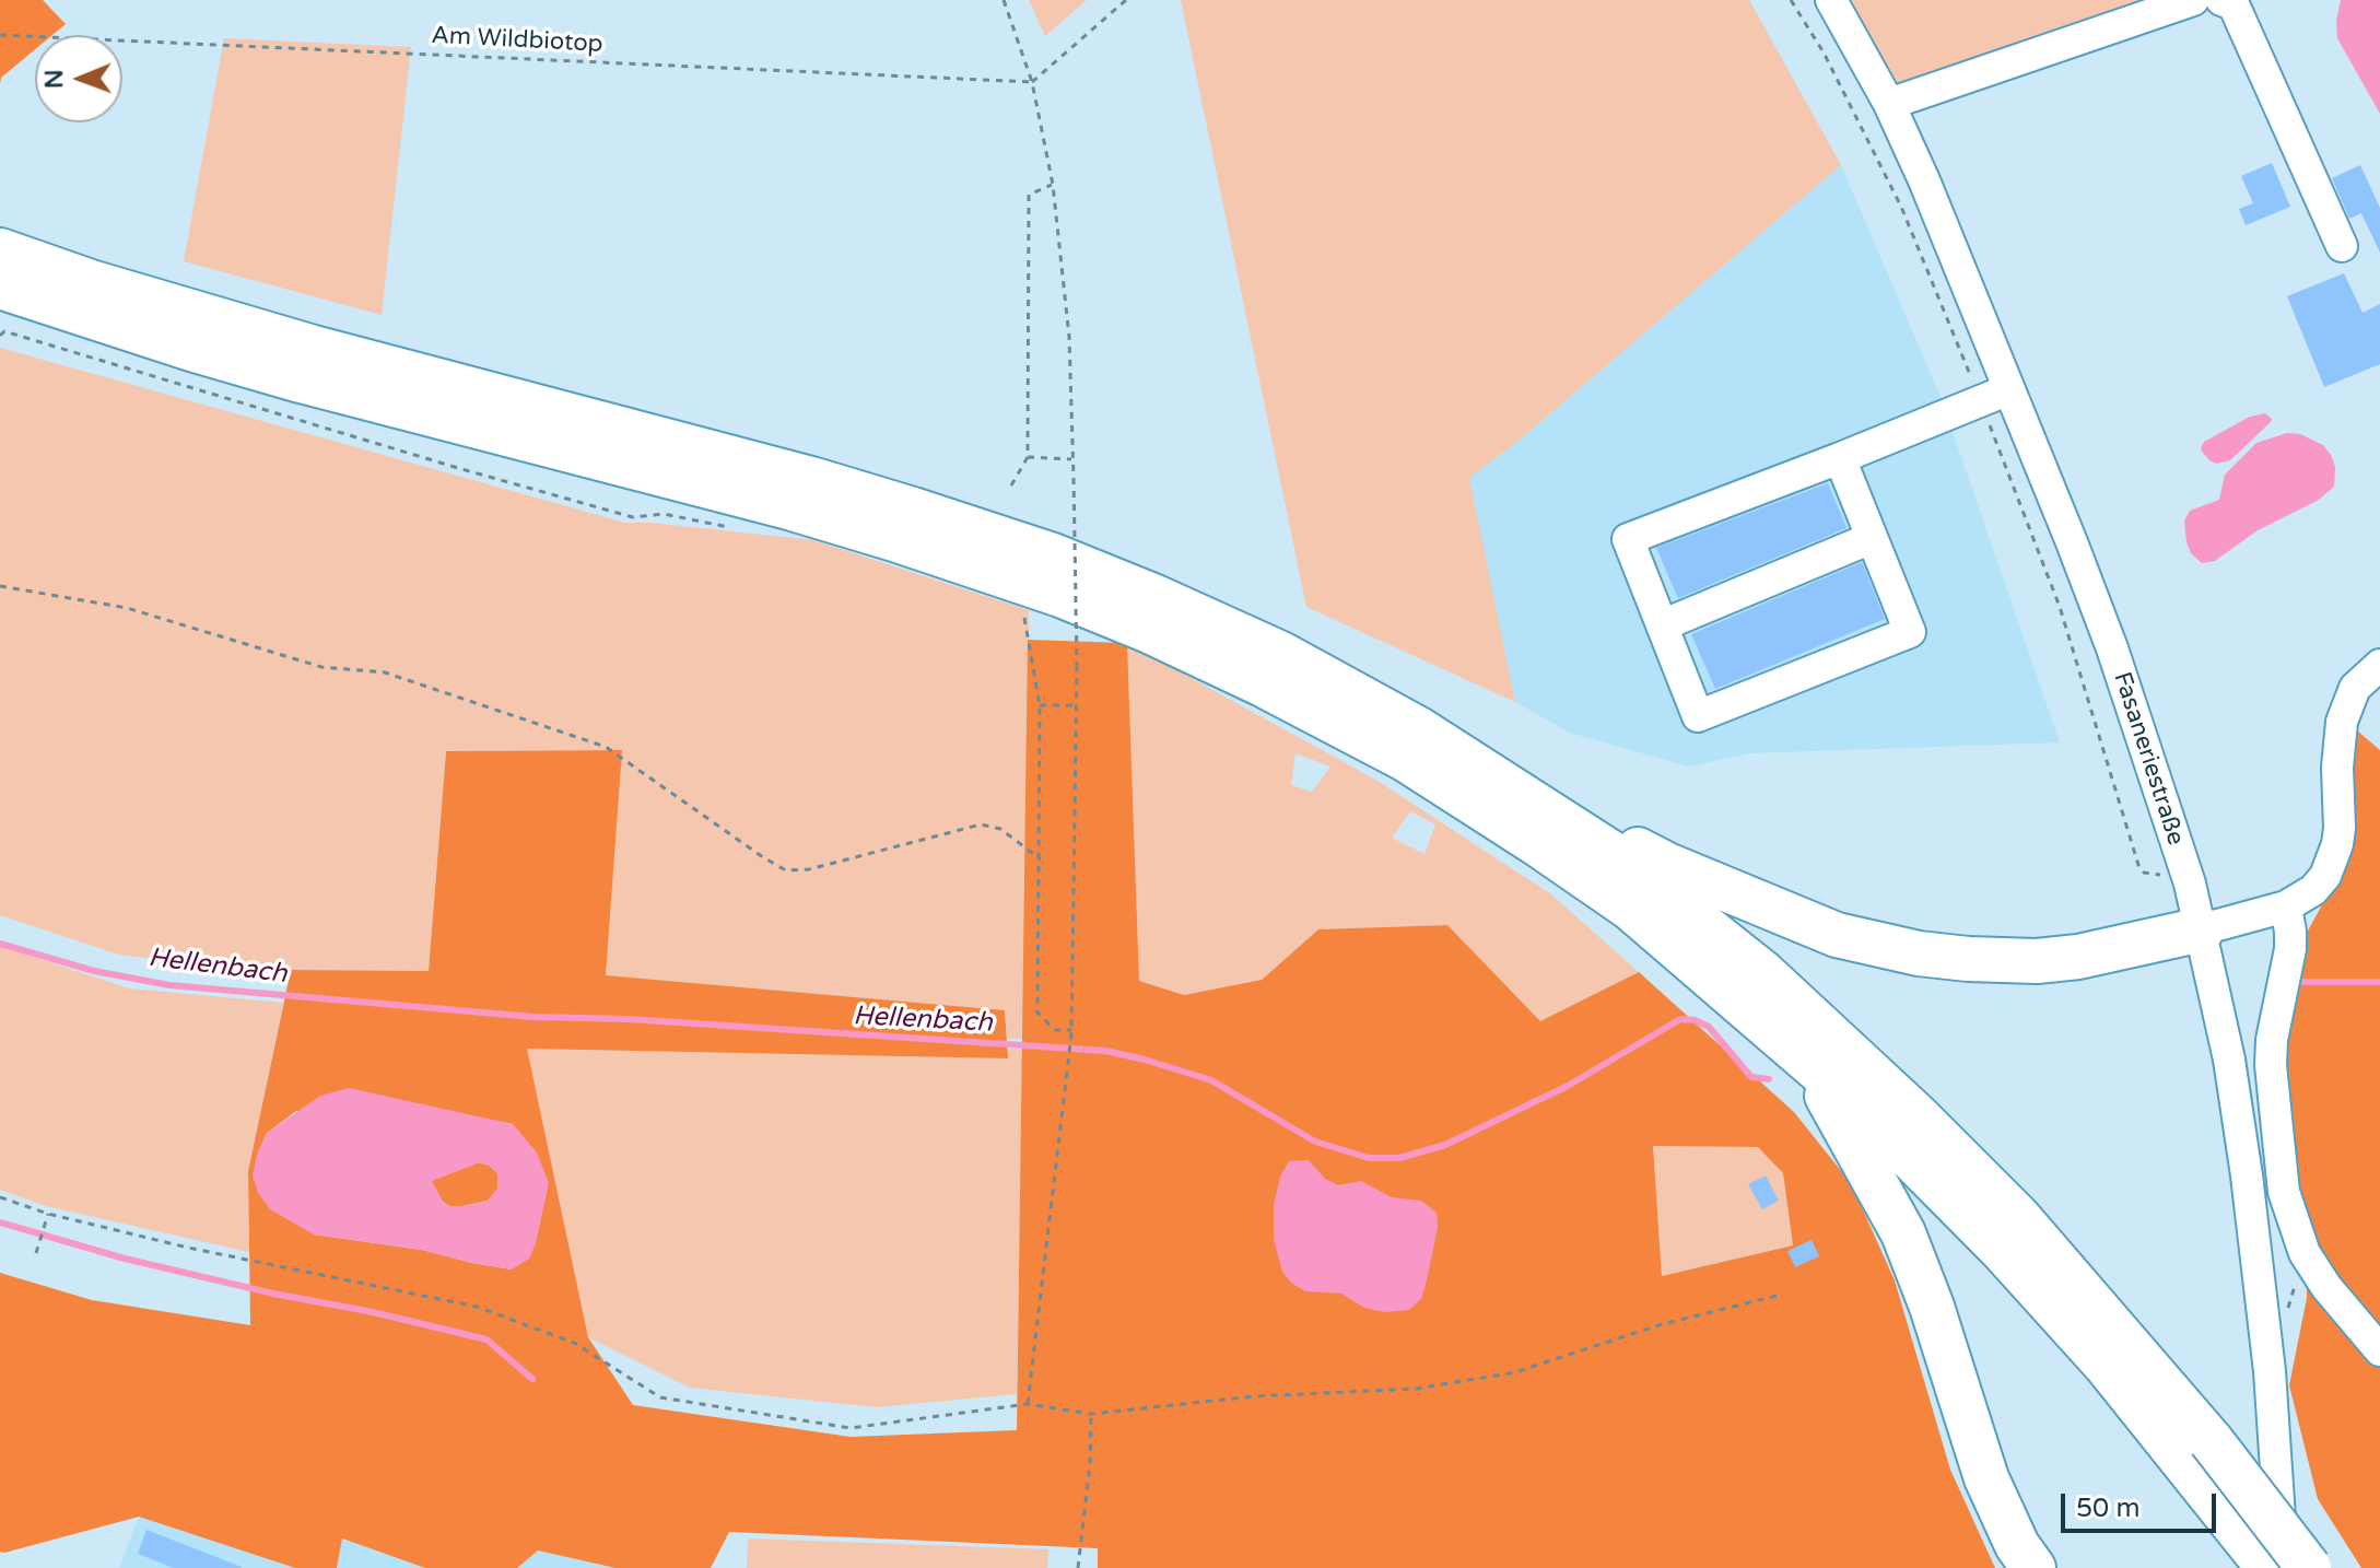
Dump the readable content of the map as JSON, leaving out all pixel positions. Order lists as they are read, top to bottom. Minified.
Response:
{"streets":{"street":["Fasaneriestraße"],"path":["Am Wildbiotop"]},"water":["Hellenbach"],"scale_bar":"50 m","north":"left"}
